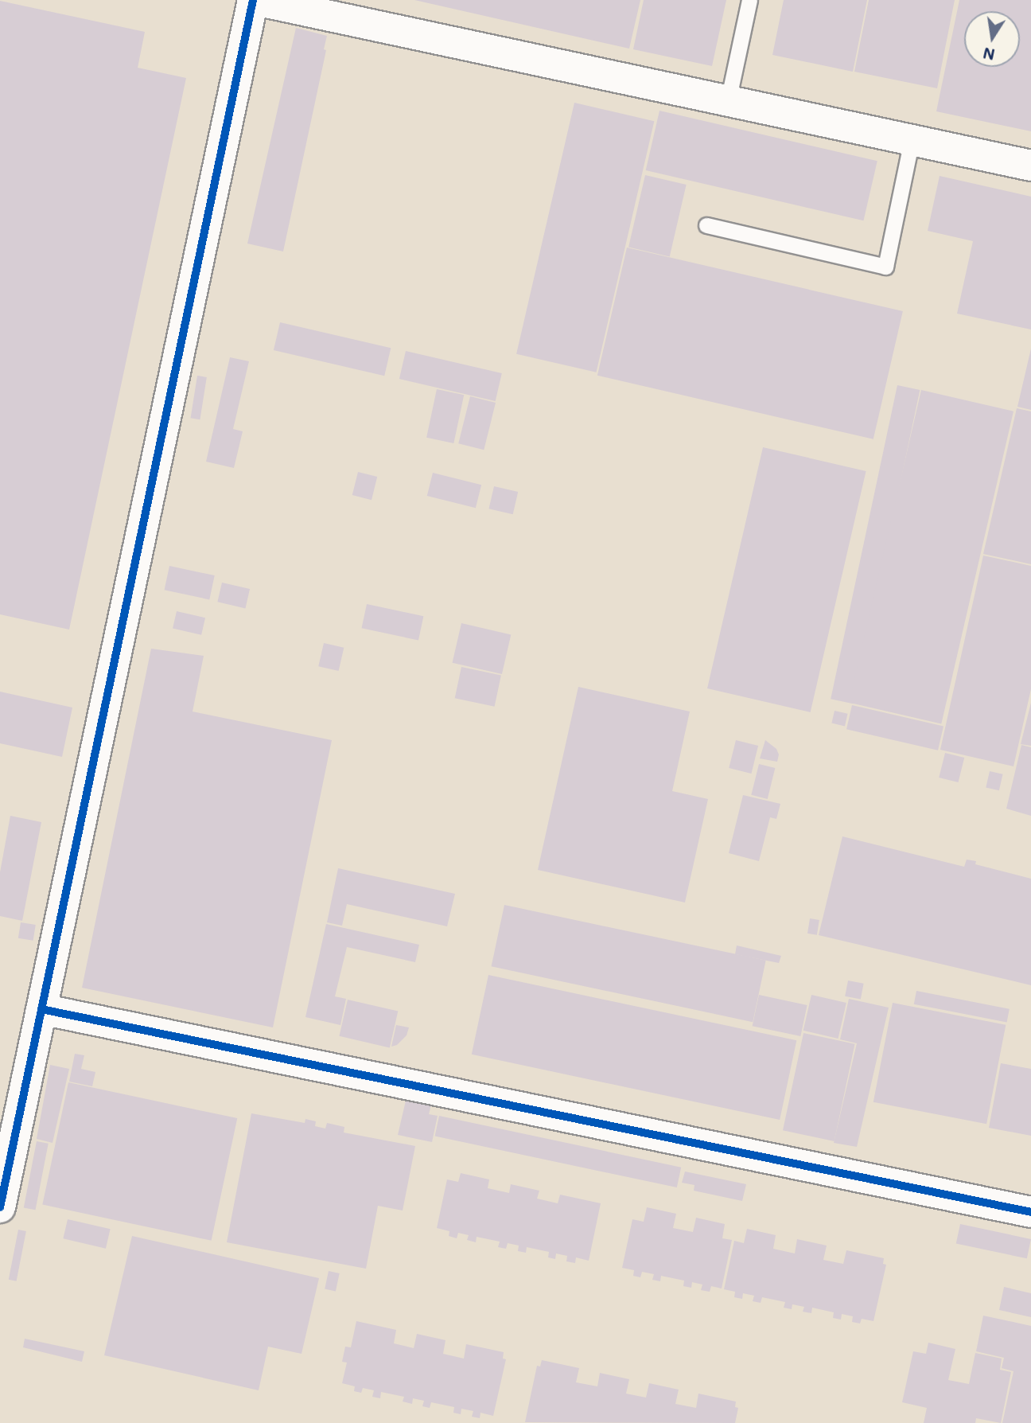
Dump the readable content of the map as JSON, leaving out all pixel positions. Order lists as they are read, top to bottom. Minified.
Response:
{"north":"bottom"}
